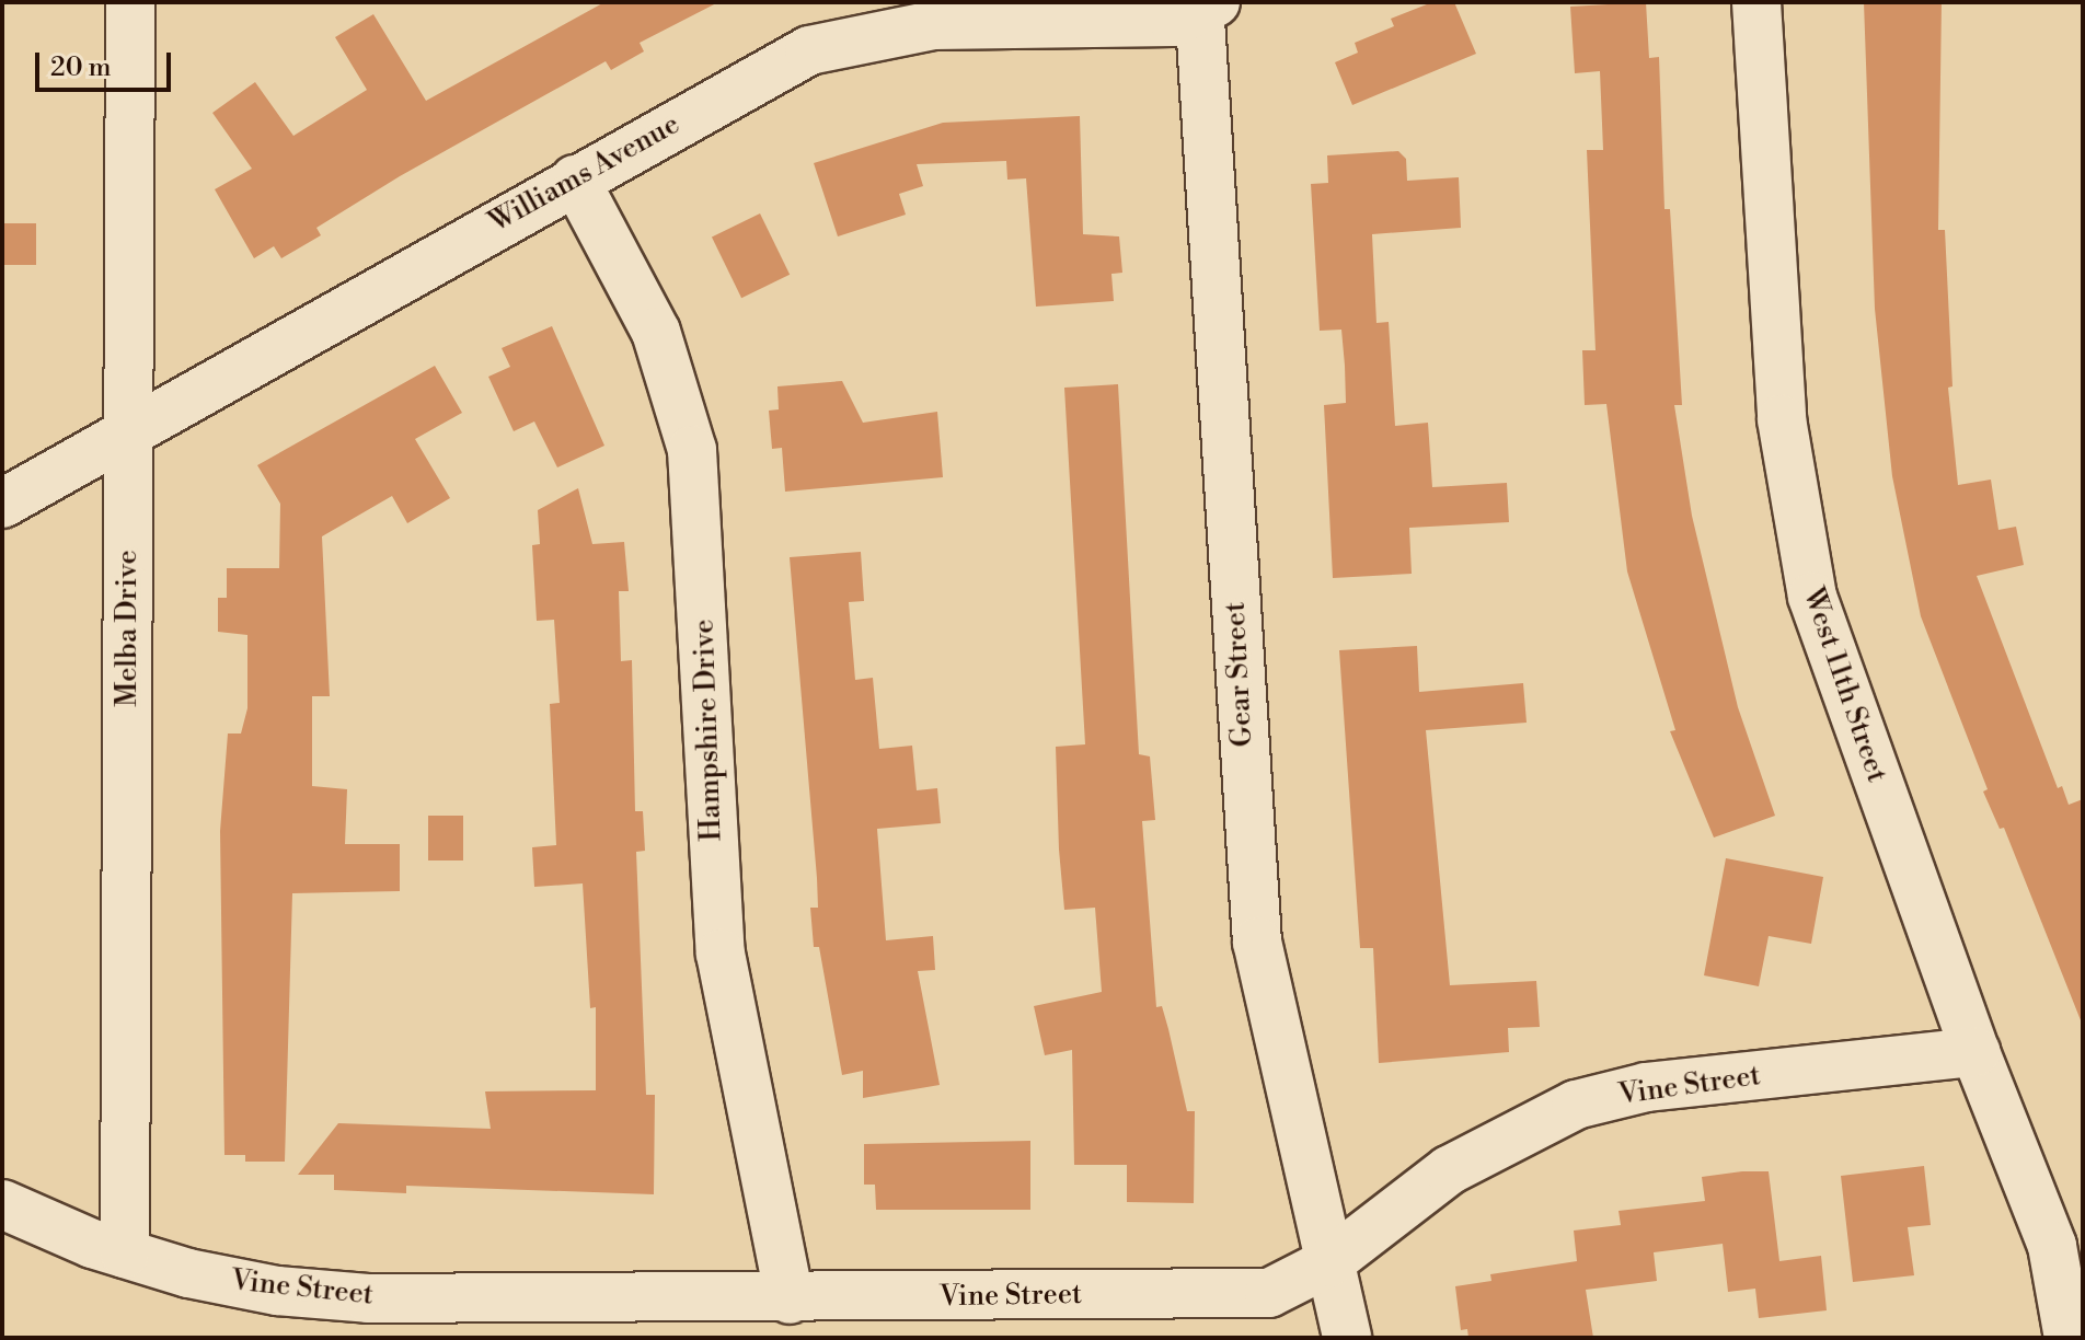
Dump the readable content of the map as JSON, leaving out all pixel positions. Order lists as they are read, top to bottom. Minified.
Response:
{"streets":{"street":["Williams Avenue","Melba Drive","Gear Street","West 11th Street","Hampshire Drive","Vine Street"]},"crossings":[["Williams Avenue","Melba Drive"],["Williams Avenue","Gear Street"],["Williams Avenue","Hampshire Drive"],["Melba Drive","Vine Street"],["Gear Street","Vine Street"],["West 11th Street","Vine Street"],["Hampshire Drive","Vine Street"]],"scale_bar":"20 m"}
